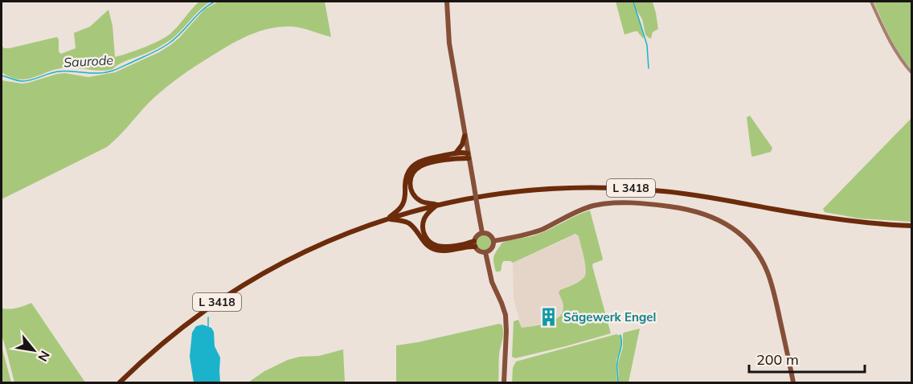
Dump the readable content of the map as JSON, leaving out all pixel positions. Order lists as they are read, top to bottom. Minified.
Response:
{"streets":{"main road":["L 3418"]},"water":["Saurode"],"places":{"building":["Sägewerk Engel"]},"scale_bar":"200 m","north":"bottom right"}
